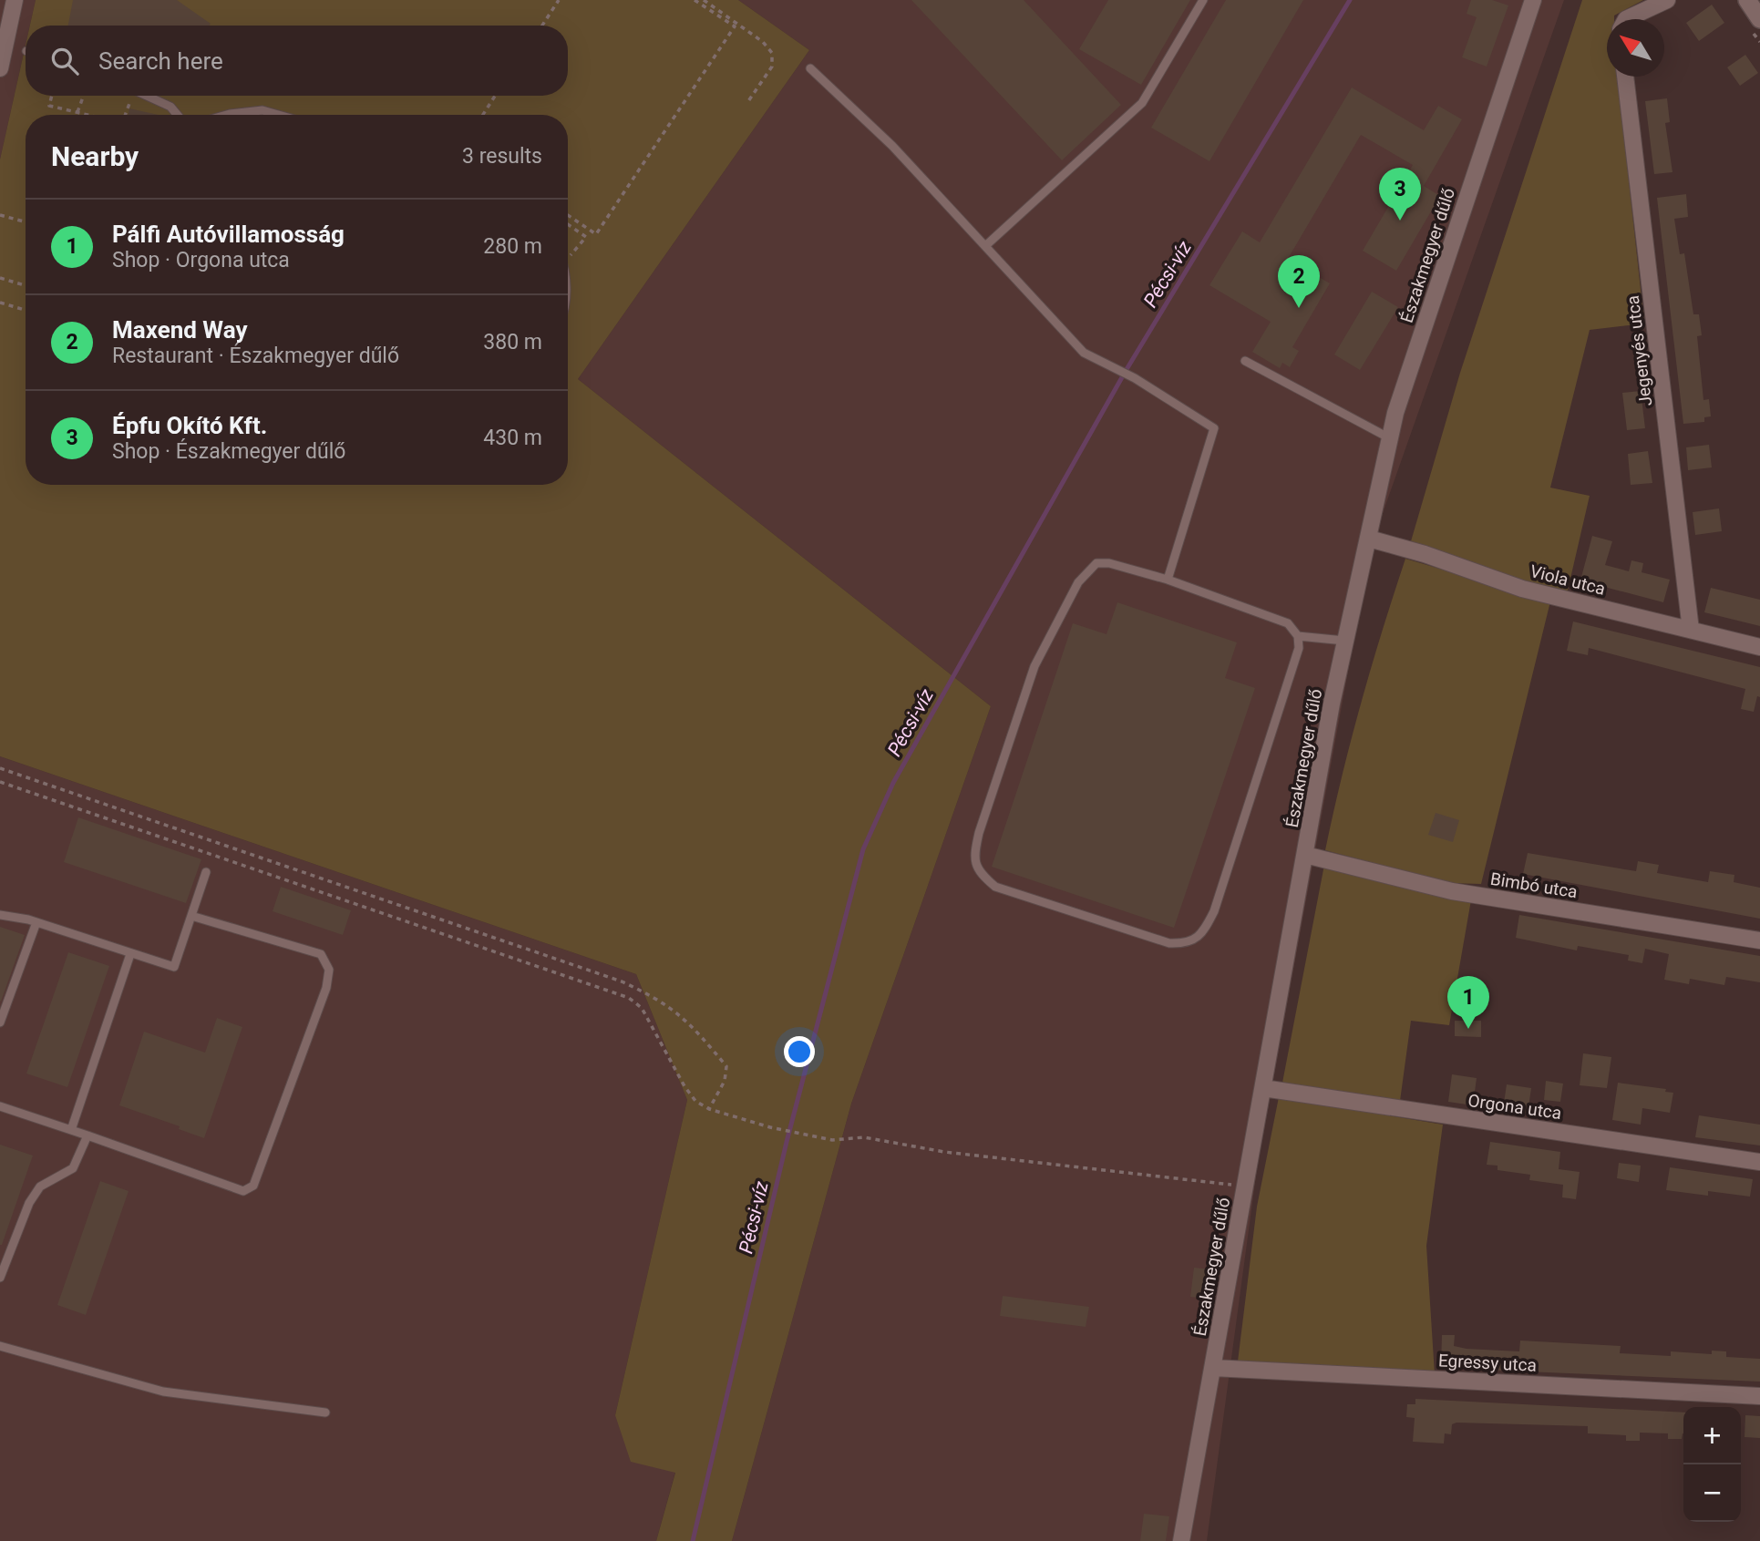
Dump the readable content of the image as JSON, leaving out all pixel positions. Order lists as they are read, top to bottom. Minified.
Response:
{"streets":{"street":["Északmegyer dűlő","Jegenyés utca","Viola utca","Bimbó utca","Orgona utca","Egressy utca"]},"crossings":[["Északmegyer dűlő","Viola utca"],["Északmegyer dűlő","Bimbó utca"],["Északmegyer dűlő","Orgona utca"],["Északmegyer dűlő","Egressy utca"],["Jegenyés utca","Viola utca"]],"water":["Pécsi-víz"],"north":"top left","page":{"search":"Search here","heading":["Nearby","3 results"],"pins":["3","2","1"],"list":[{"mark":"1","name":"Pálfi Autóvillamosság","note":"Shop · Orgona utca","value":"280 m"},{"mark":"2","name":"Maxend Way","note":"Restaurant · Északmegyer dűlő","value":"380 m"},{"mark":"3","name":"Épfu Okító Kft.","note":"Shop · Északmegyer dűlő","value":"430 m"}],"map_buttons":["+","−"]}}
